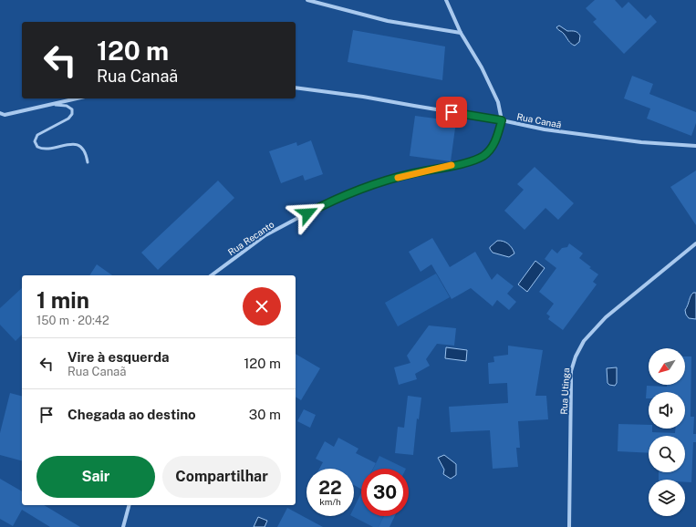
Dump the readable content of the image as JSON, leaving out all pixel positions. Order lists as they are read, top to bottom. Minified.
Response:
{"streets":{"street":["Rua Canaã","Rua Recanto","Rua Utinga"]},"crossings":[["Rua Canaã","Rua Recanto"]],"north":"bottom left","page":{"turn":["120 m","Rua Canaã"],"heading":["1 min","150 m · 20:42"],"list":[{"name":"Vire à esquerda","note":"Rua Canaã","value":"120 m"},{"name":"Chegada ao destino","value":"30 m"}],"buttons":["Sair","Compartilhar"],"speed":"22 km/h","limit":"30"}}
